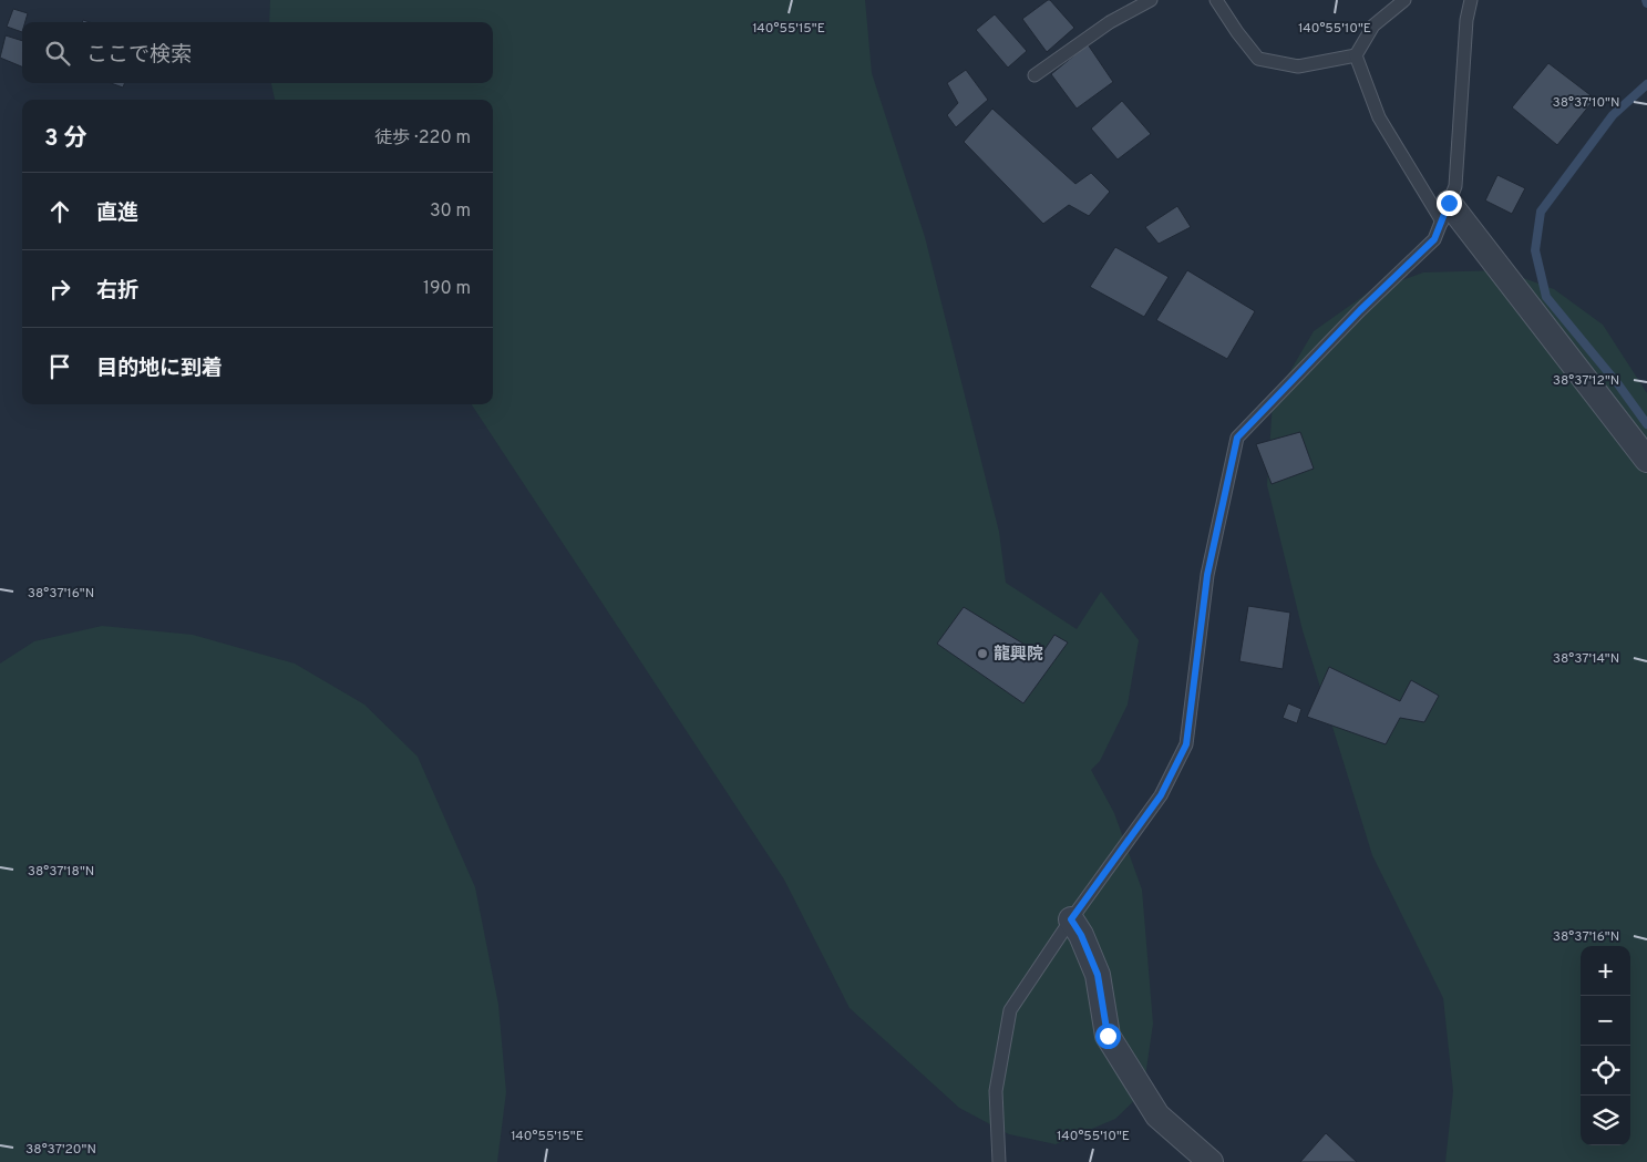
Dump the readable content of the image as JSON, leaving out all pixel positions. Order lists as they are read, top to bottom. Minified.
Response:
{"places":["龍興院"],"page":{"search":"ここで検索","heading":["3 分","徒歩 · 220 m"],"list":[["直進","30 m"],["右折","190 m"],"目的地に到着"],"map_buttons":["+","−"]},"coordinates":["140°55'15\"E","140°55'10\"E","38°37'10\"N","38°37'12\"N","38°37'16\"N","38°37'14\"N","38°37'18\"N","38°37'20\"N"]}
